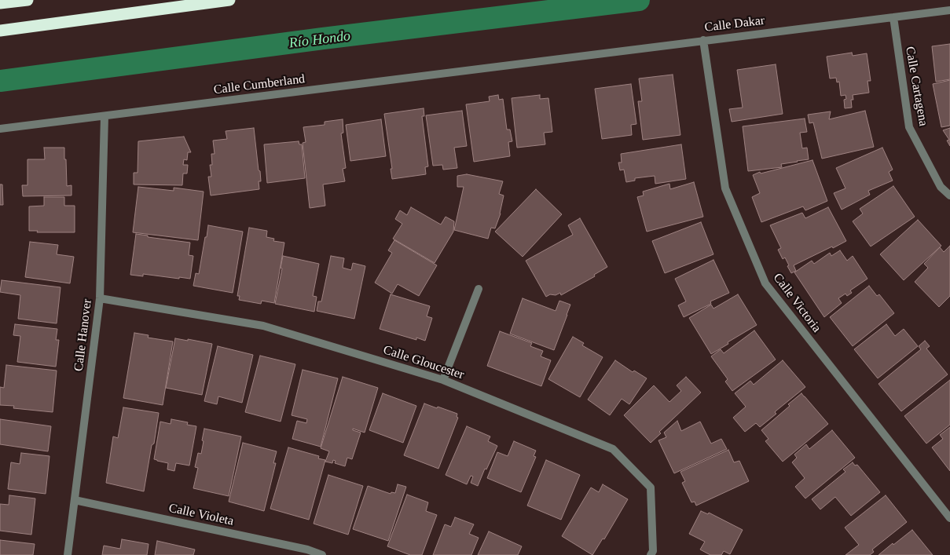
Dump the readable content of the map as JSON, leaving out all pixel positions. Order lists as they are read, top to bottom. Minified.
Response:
{"streets":{"street":["Calle Dakar","Calle Cumberland","Calle Cartagena","Calle Victoria","Calle Hanover","Calle Gloucester","Calle Violeta"]},"crossings":[["Calle Dakar","Calle Cumberland"],["Calle Dakar","Calle Cartagena"],["Calle Dakar","Calle Victoria"],["Calle Cumberland","Calle Hanover"],["Calle Hanover","Calle Gloucester"],["Calle Hanover","Calle Violeta"]],"water":["Río Hondo"]}
